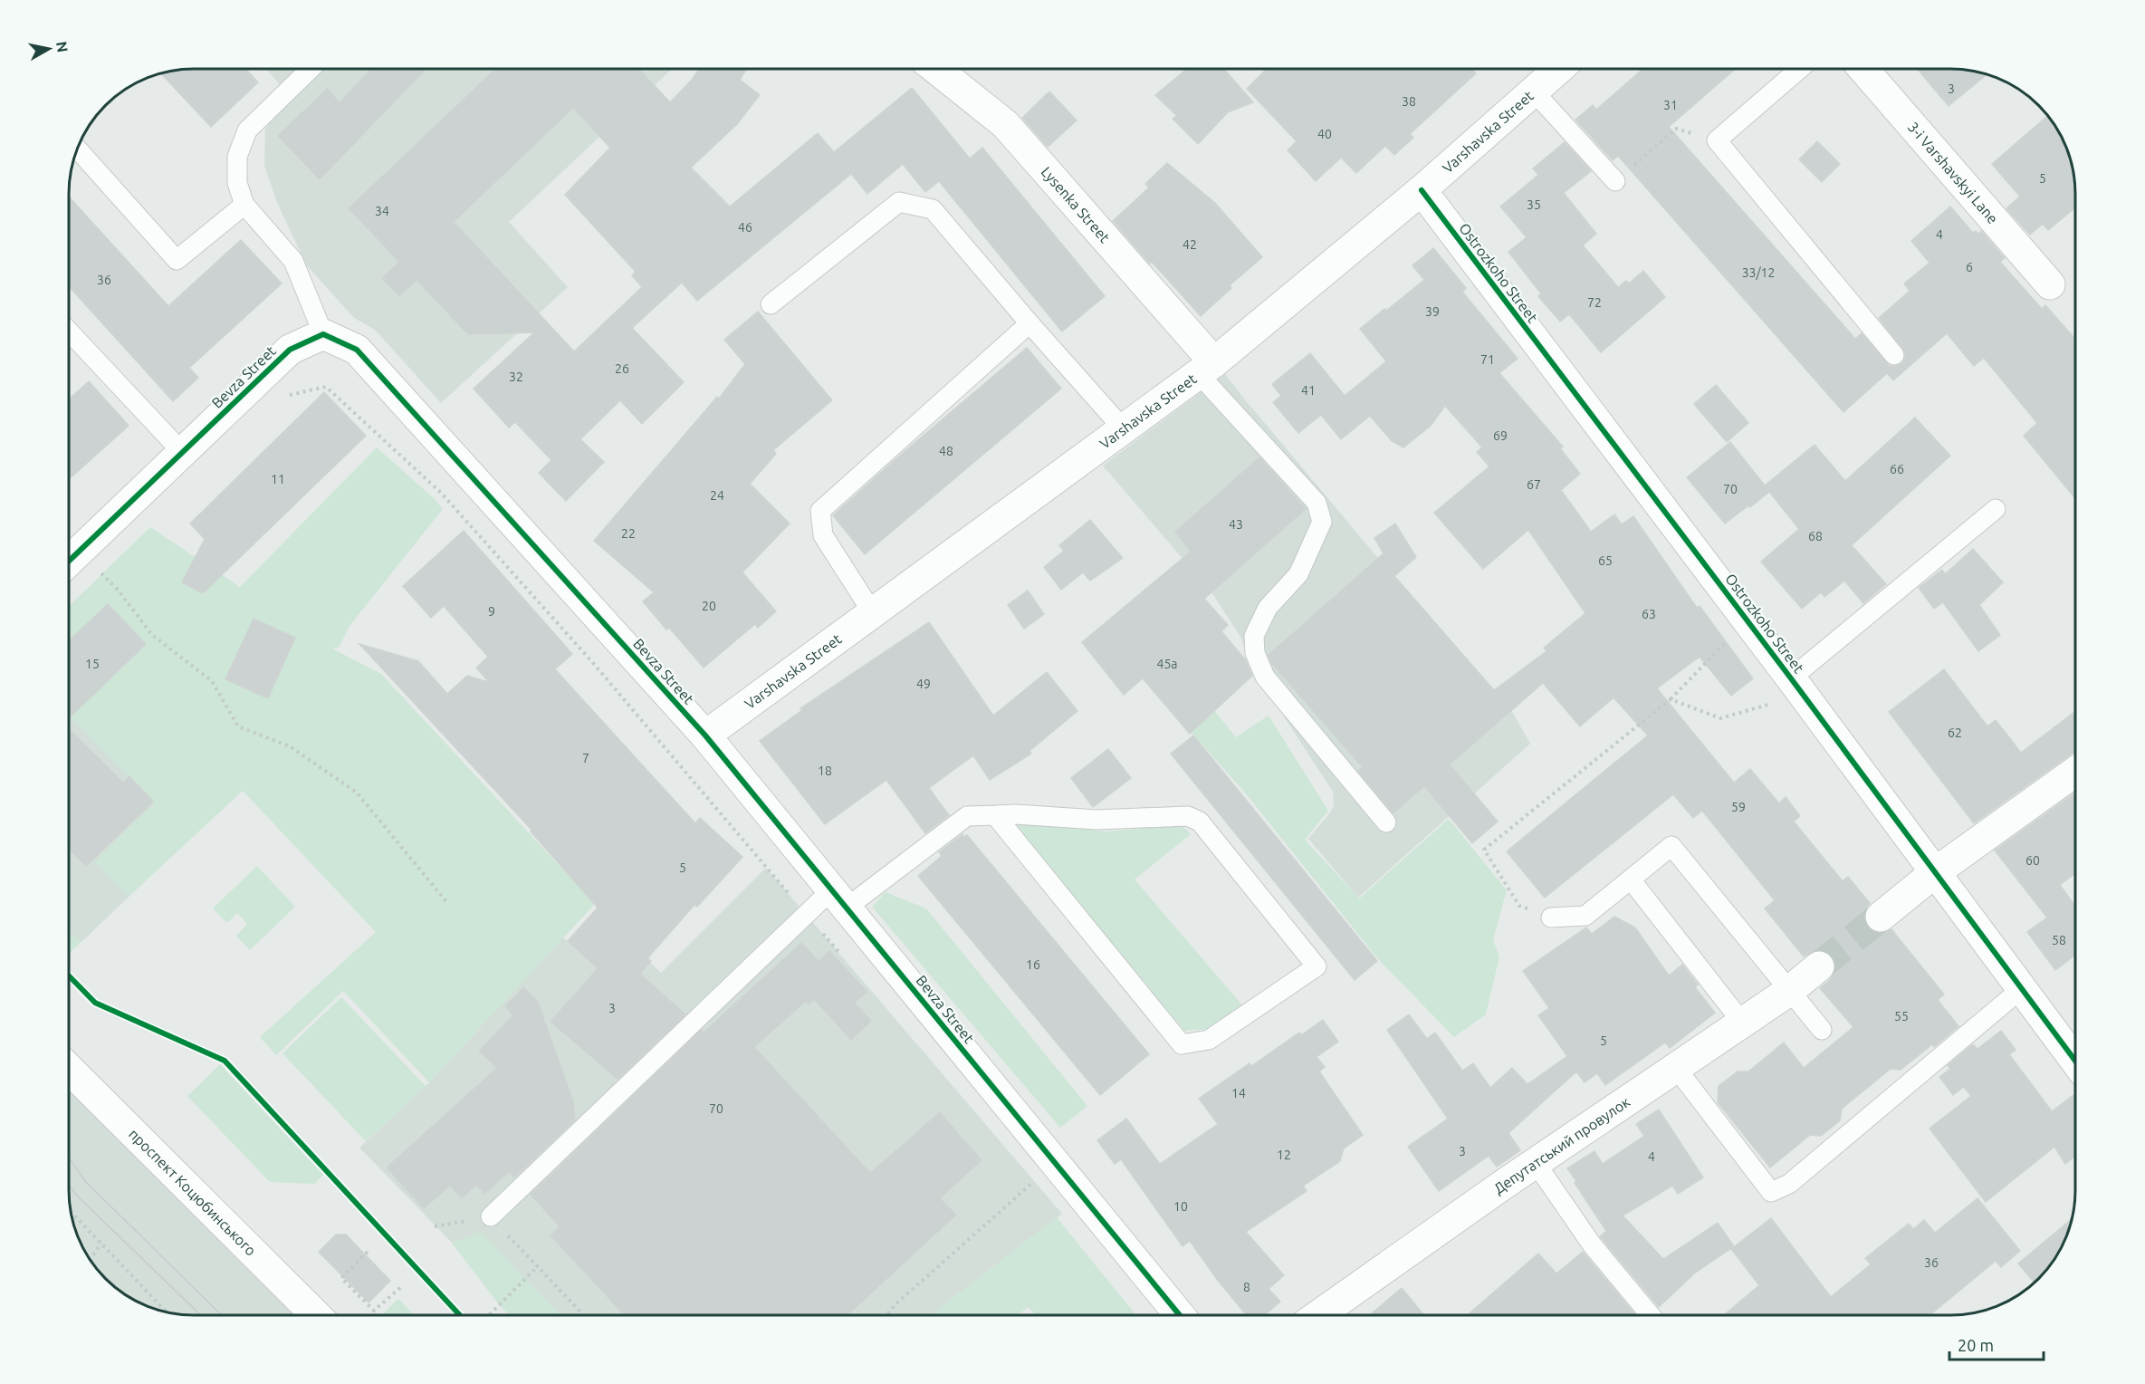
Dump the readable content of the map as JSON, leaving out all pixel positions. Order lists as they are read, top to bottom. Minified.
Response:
{"streets":{"street":["Varshavska Street","3-i Varshavskyi Lane","Lysenka Street","Ostrozkoho Street","Bevza Street","Депутатський провулок","проспект Коцюбинського"]},"crossings":[["Varshavska Street","Lysenka Street"],["Varshavska Street","Ostrozkoho Street"],["Varshavska Street","Bevza Street"]],"house_numbers":["3","38","31","40","5","35","34","46","4","42","6","33/12","36","72","39","71","26","32","41","69","48","66","11","67","70","24","43","22","68","65","20","9","63","15","45а","49","62","7","18","59","60","5","58","16","3","55","5","14","70","3","12","4","10","36","8"],"scale_bar":"20 m","north":"right"}
